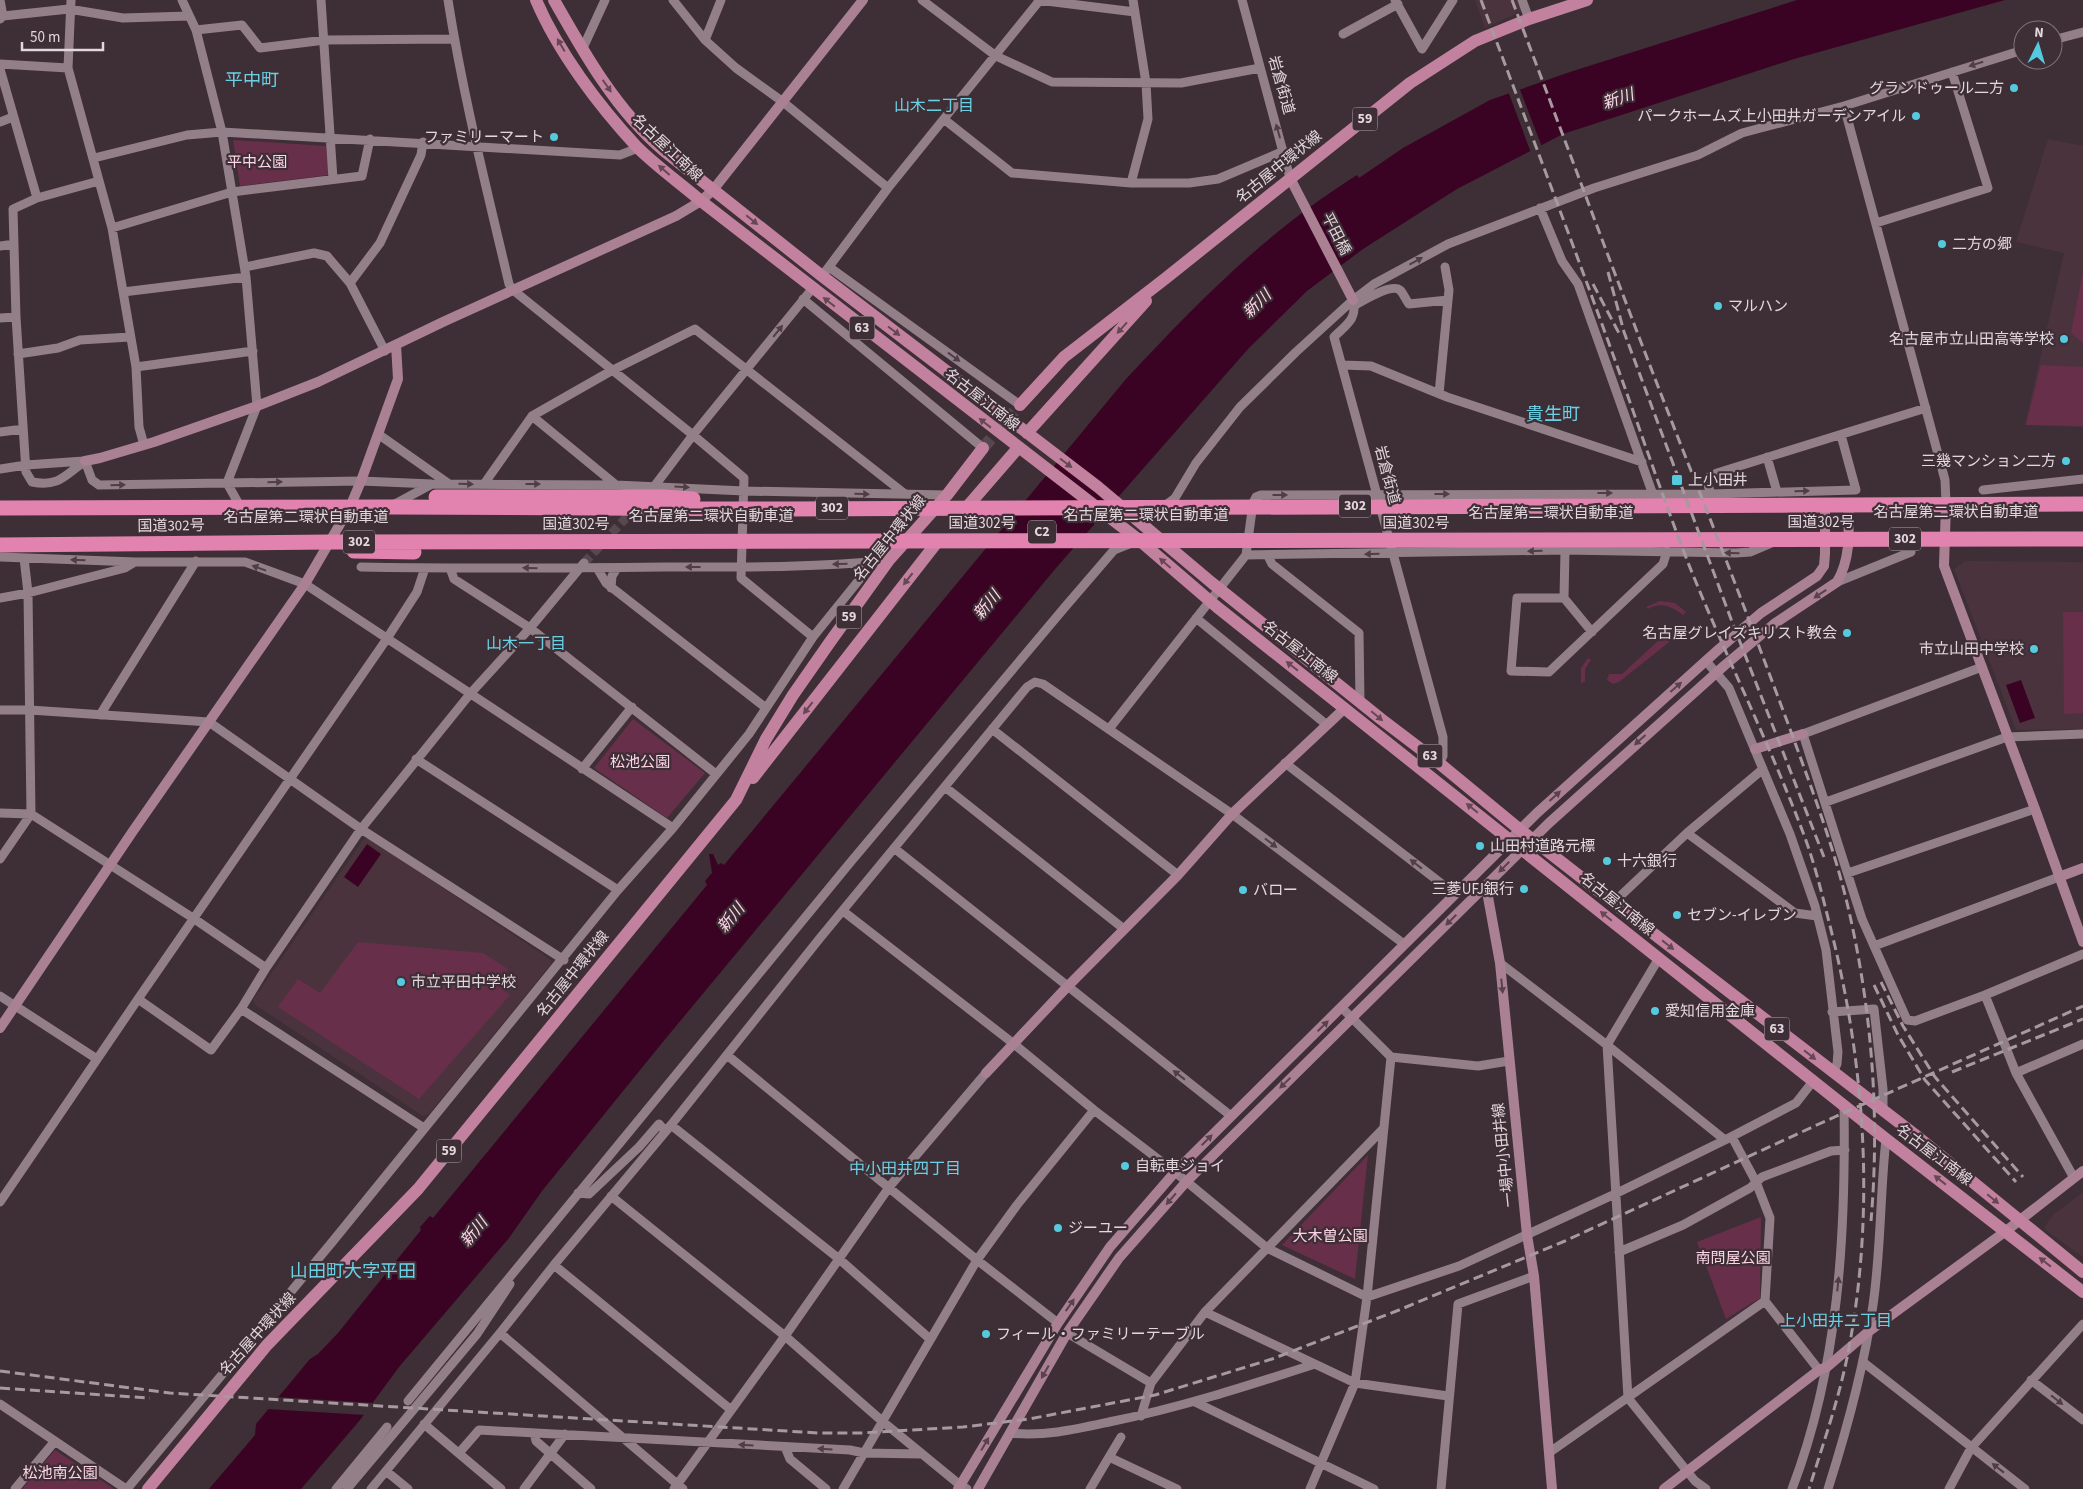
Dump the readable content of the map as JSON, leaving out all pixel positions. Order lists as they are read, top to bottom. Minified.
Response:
{"streets":{"highway":["302","名古屋第二環状自動車道","国道302号","C2"],"main road":["59","名古屋江南線","名古屋中環状線","63"],"street":["岩倉街道","平田橋","一場中小田井線"]},"crossings":[["岩倉街道","名古屋江南線"],["岩倉街道","名古屋中環状線"],["岩倉街道","平田橋"],["名古屋江南線","国道302号"],["名古屋中環状線","平田橋"],["名古屋中環状線","国道302号"],["名古屋第二環状自動車道","国道302号"]],"districts":["平中町","山木二丁目","貴生町","山木一丁目","中小田井四丁目","山田町大字平田","上小田井二丁目"],"water":["新川"],"parks":["平中公園","松池公園","大木曽公園","南問屋公園","松池南公園"],"places":{"other":["グランドゥール二方","パークホームズ上小田井ガーデンアイル","ファミリーマート","二方の郷","マルハン","名古屋市立山田高等学校","三幾マンション二方","名古屋グレイズキリスト教会","市立山田中学校","山田村道路元標","十六銀行","三菱UFJ銀行","バロー","セブン-イレブン","市立平田中学校","愛知信用金庫","自転車ジョイ","ジーユー","フィール・ファミリーテーブル"],"transit":["上小田井"]},"scale_bar":"50 m","north":"top"}
